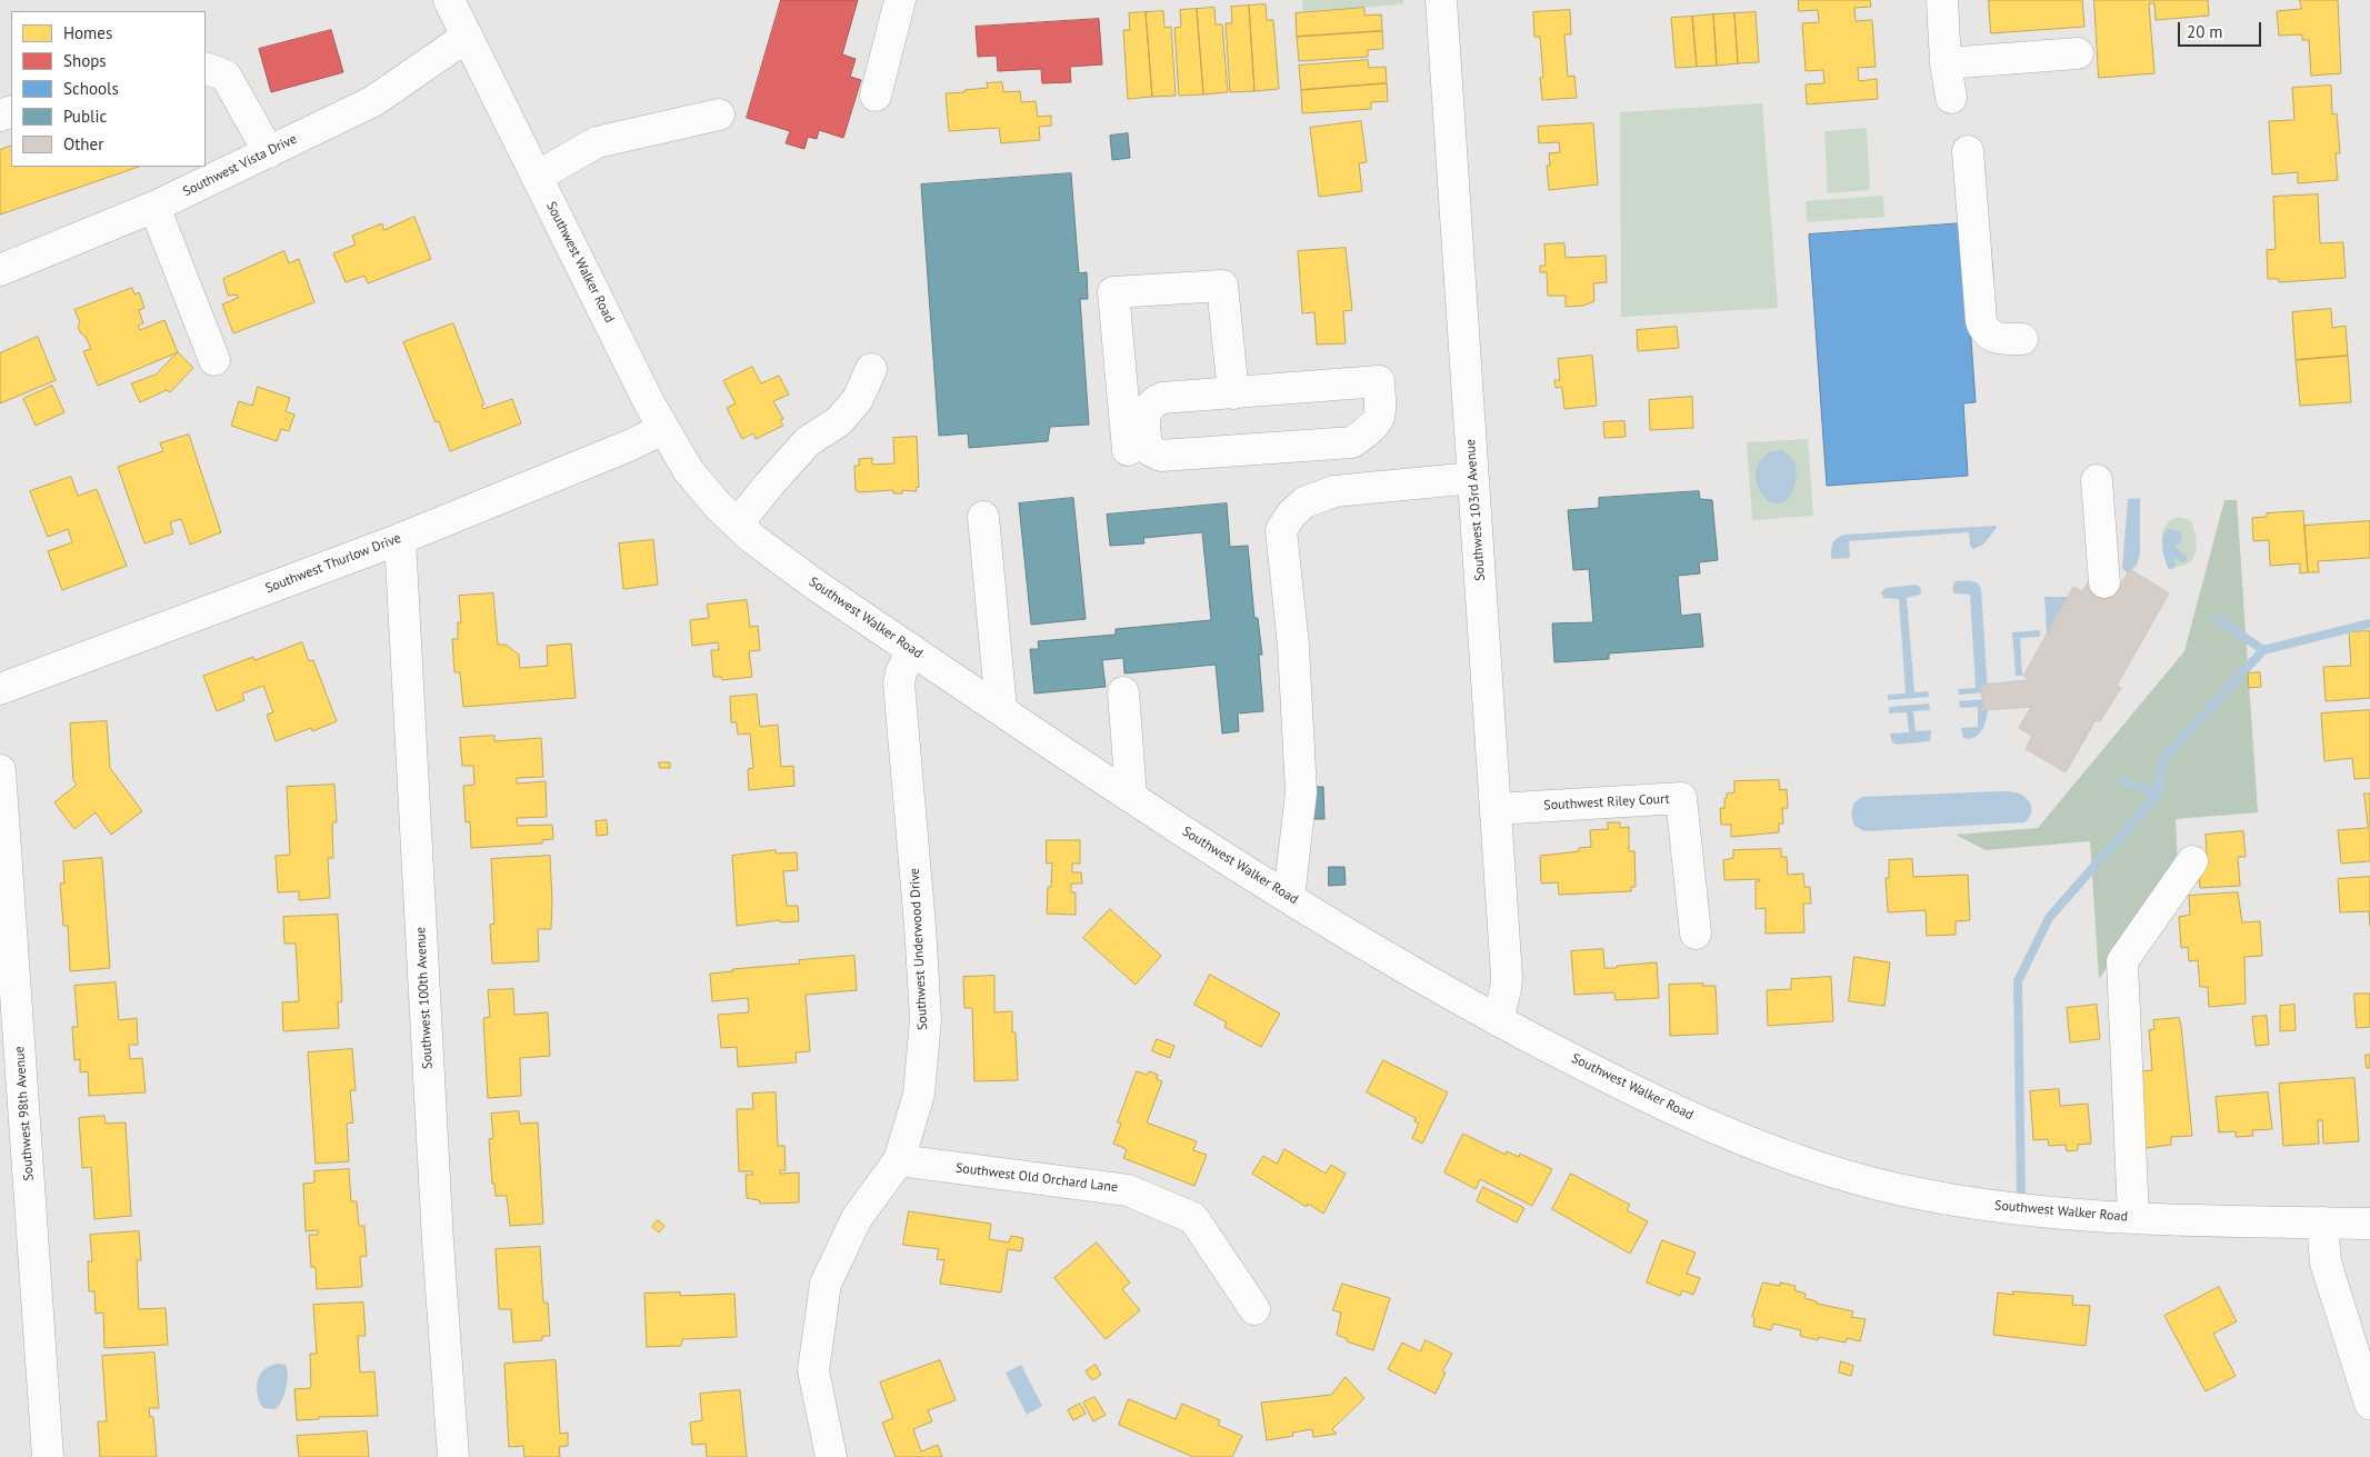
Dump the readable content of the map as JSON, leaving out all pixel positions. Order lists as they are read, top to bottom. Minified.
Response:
{"streets":{"street":["Southwest Vista Drive","Southwest Walker Road","Southwest 103rd Avenue","Southwest Thurlow Drive","Southwest Riley Court","Southwest Underwood Drive","Southwest 100th Avenue","Southwest 98th Avenue","Southwest Old Orchard Lane"]},"crossings":[["Southwest Vista Drive","Southwest Walker Road"],["Southwest Walker Road","Southwest 103rd Avenue"],["Southwest Walker Road","Southwest Thurlow Drive"],["Southwest Walker Road","Southwest Underwood Drive"],["Southwest 103rd Avenue","Southwest Riley Court"],["Southwest Thurlow Drive","Southwest 100th Avenue"],["Southwest Underwood Drive","Southwest Old Orchard Lane"]],"legend":["Homes","Shops","Schools","Public","Other"],"scale_bar":"20 m"}
